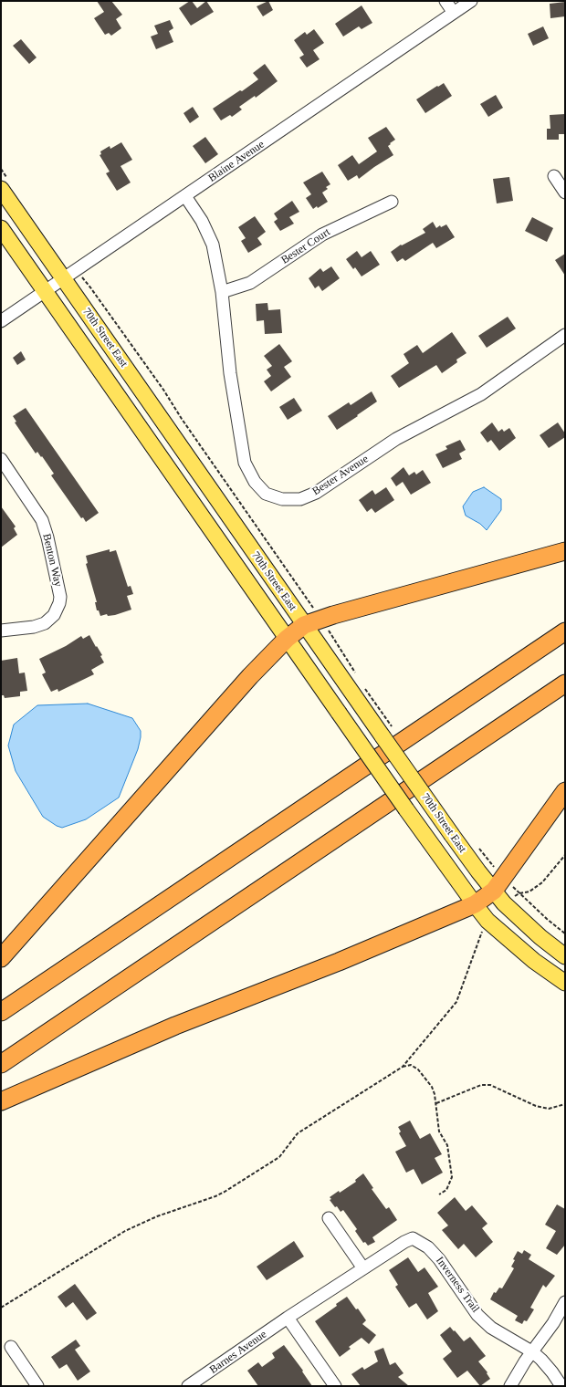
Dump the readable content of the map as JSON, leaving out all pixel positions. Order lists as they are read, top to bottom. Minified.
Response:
{"streets":{"main road":["70th Street East"],"street":["Blaine Avenue","Bester Court","Bester Avenue","Benton Way","Inverness Trail","Barnes Avenue"]},"crossings":[["Blaine Avenue","70th Street East"],["Blaine Avenue","Bester Avenue"],["Bester Court","Bester Avenue"],["Inverness Trail","Barnes Avenue"]]}
